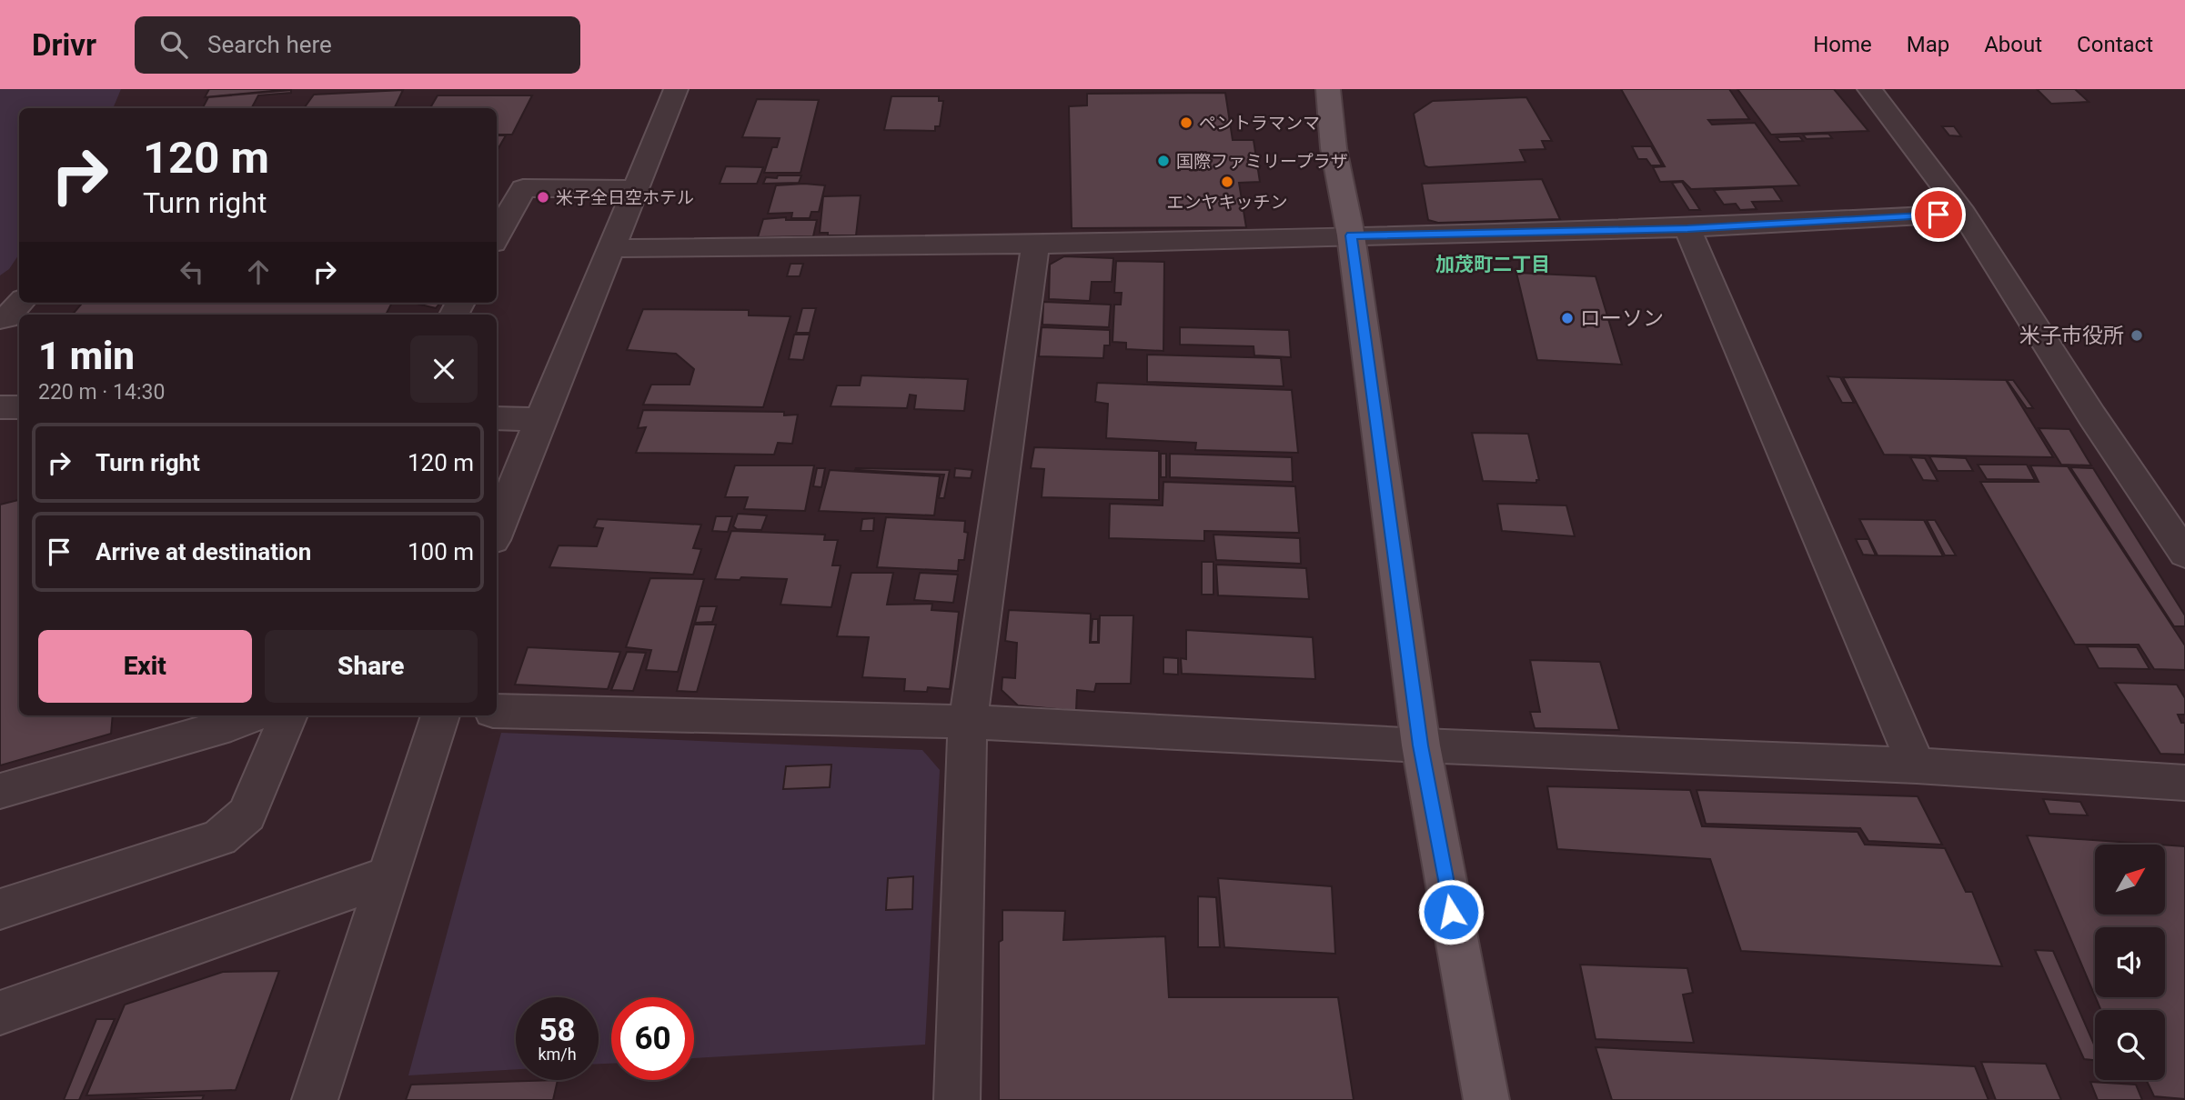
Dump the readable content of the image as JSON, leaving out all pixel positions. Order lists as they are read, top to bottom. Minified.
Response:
{"districts":["加茂町二丁目"],"places":["ペントラマンマ","国際ファミリープラザ","エンヤキッチン","米子全日空ホテル","ローソン","米子市役所"],"north":"top right","page":{"header":"Drivr","search":"Search here","nav":["Home","Map","About","Contact"],"turn":["120 m","Turn right"],"heading":["1 min","220 m · 14:30"],"list":[{"name":"Turn right","value":"120 m"},{"name":"Arrive at destination","value":"100 m"}],"buttons":["Exit","Share"],"speed":"58 km/h","limit":"60"}}
